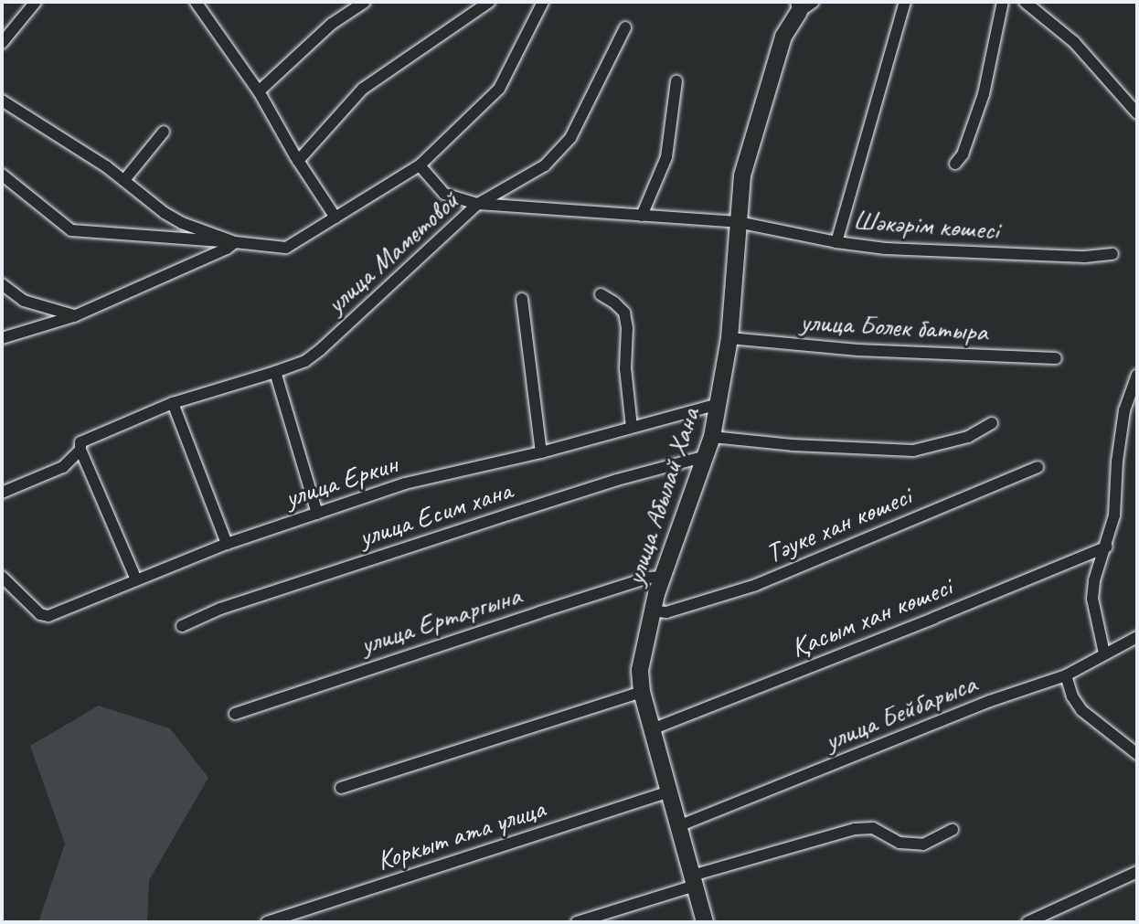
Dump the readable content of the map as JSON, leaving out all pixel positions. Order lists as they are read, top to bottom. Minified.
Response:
{"streets":{"street":["Шәкәрім көшесі","улица Маметовой","улица Болек батыра","улица Еркин","улица Абылай Хана","улица Есим хана","Тәуке хан көшесі","Қасым хан көшесі","улица Ертаргына","улица Бейбарыса","Коркыт ата улица"]},"crossings":[["Шәкәрім көшесі","улица Маметовой"],["Шәкәрім көшесі","улица Абылай Хана"],["улица Маметовой","улица Абылай Хана"],["улица Болек батыра","улица Абылай Хана"],["улица Еркин","улица Абылай Хана"],["улица Абылай Хана","улица Есим хана"],["улица Абылай Хана","Тәуке хан көшесі"],["улица Абылай Хана","Қасым хан көшесі"],["улица Абылай Хана","улица Ертаргына"],["улица Абылай Хана","улица Бейбарыса"],["улица Абылай Хана","Коркыт ата улица"]]}
